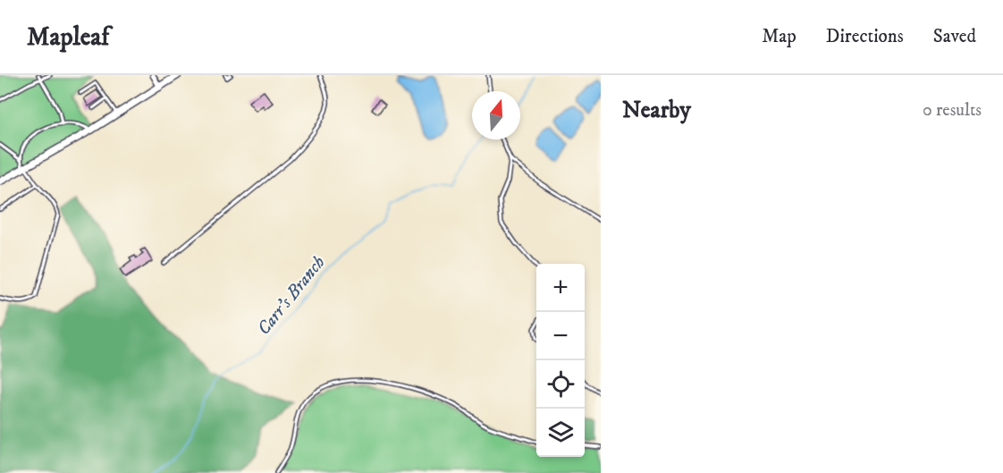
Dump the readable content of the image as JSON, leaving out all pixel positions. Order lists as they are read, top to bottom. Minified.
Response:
{"water":["Carr's Branch"],"north":"top","page":{"header":"Mapleaf","nav":["Map","Directions","Saved"],"heading":["Nearby","0 results"],"map_buttons":["+","−"]}}
